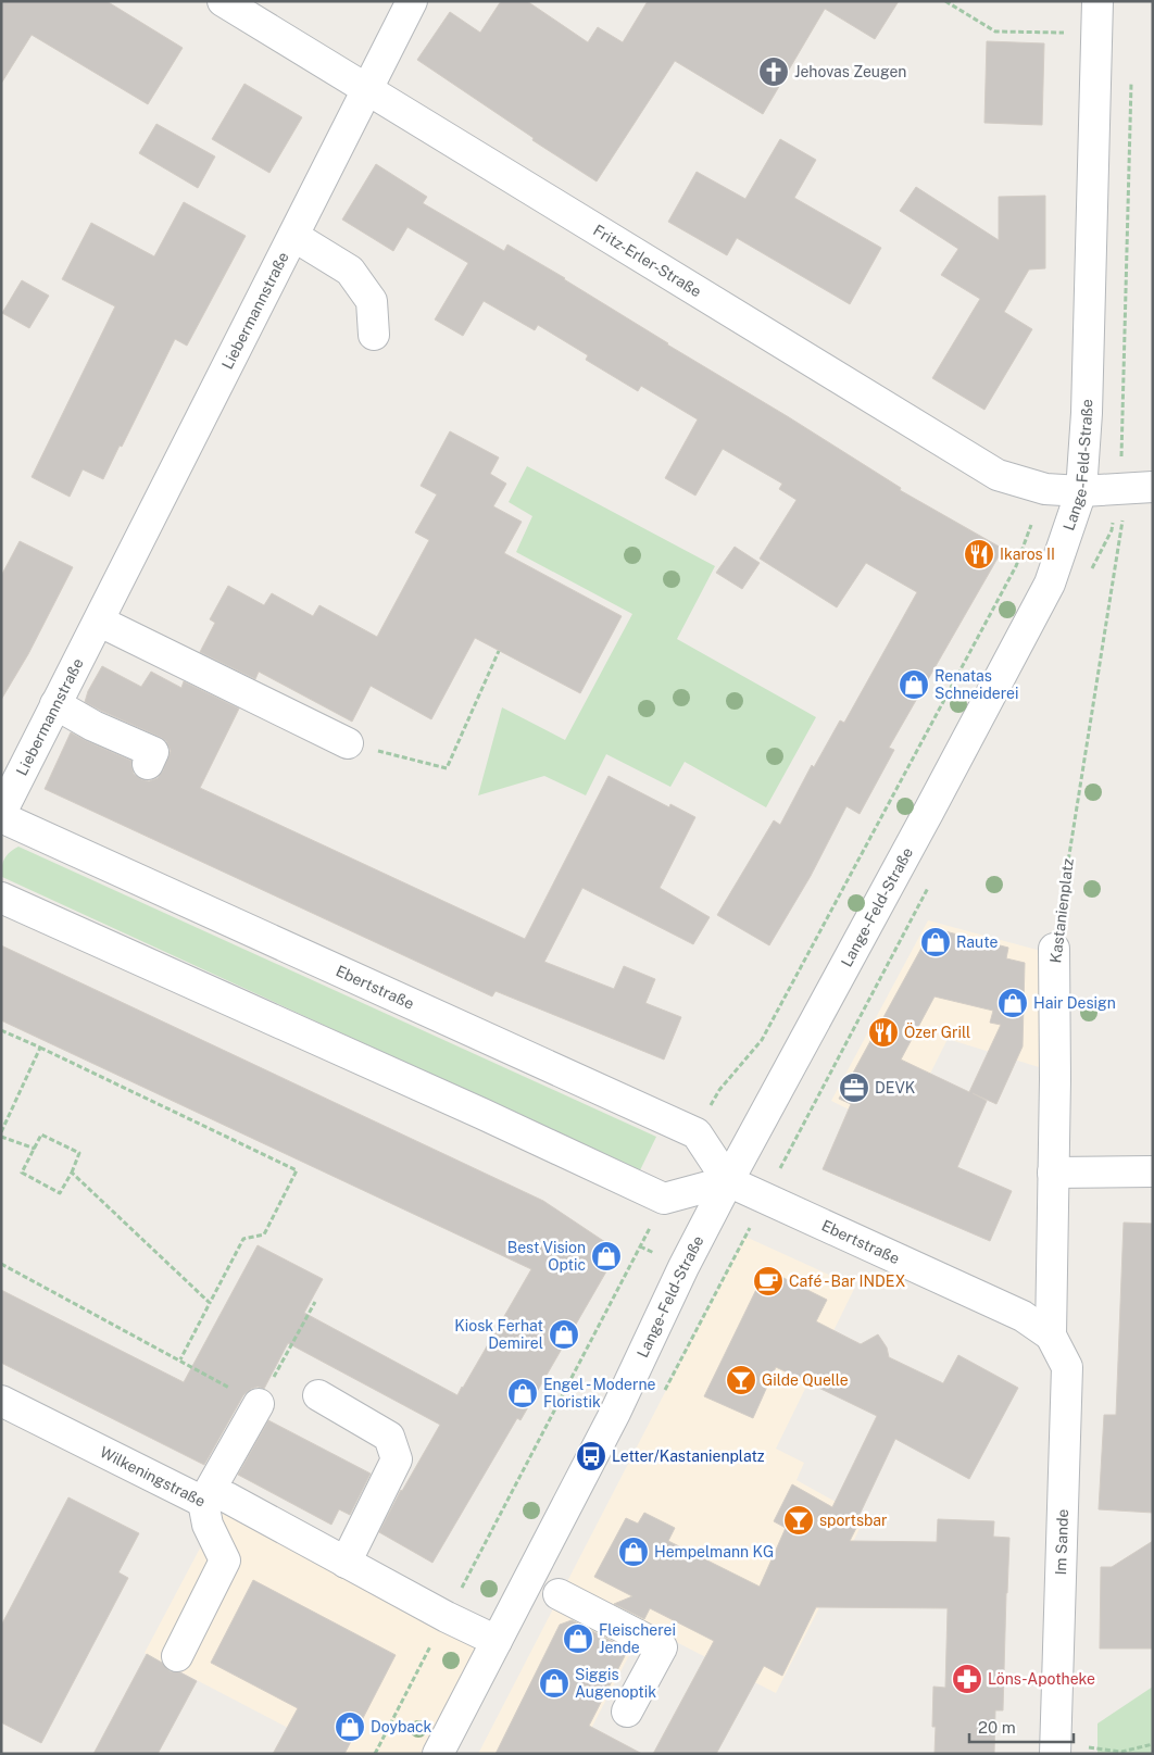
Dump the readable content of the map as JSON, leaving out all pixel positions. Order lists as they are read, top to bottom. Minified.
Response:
{"streets":{"street":["Fritz-Erler-Straße","Liebermannstraße","Lange-Feld-Straße","Kastanienplatz","Ebertstraße","Wilkeningstraße","Im Sande"]},"crossings":[["Fritz-Erler-Straße","Liebermannstraße"],["Fritz-Erler-Straße","Lange-Feld-Straße"],["Fritz-Erler-Straße","Kastanienplatz"],["Lange-Feld-Straße","Ebertstraße"],["Lange-Feld-Straße","Wilkeningstraße"],["Kastanienplatz","Ebertstraße"],["Kastanienplatz","Im Sande"],["Ebertstraße","Im Sande"]],"places":{"church":["Jehovas Zeugen"],"restaurant":["Ikaros II","Özer Grill"],"shop":["Renatas Schneiderei","Raute","Hair Design","Best Vision Optic","Kiosk Ferhat Demirel","Engel - Moderne Floristik","Hempelmann KG","Fleischerei Jende","Siggis Augenoptik","Doyback"],"office":["DEVK"],"cafe":["Café - Bar INDEX"],"bar":["Gilde Quelle","sportsbar"],"bus stop":["Letter/Kastanienplatz"],"pharmacy":["Löns-Apotheke"]},"scale_bar":"20 m"}
